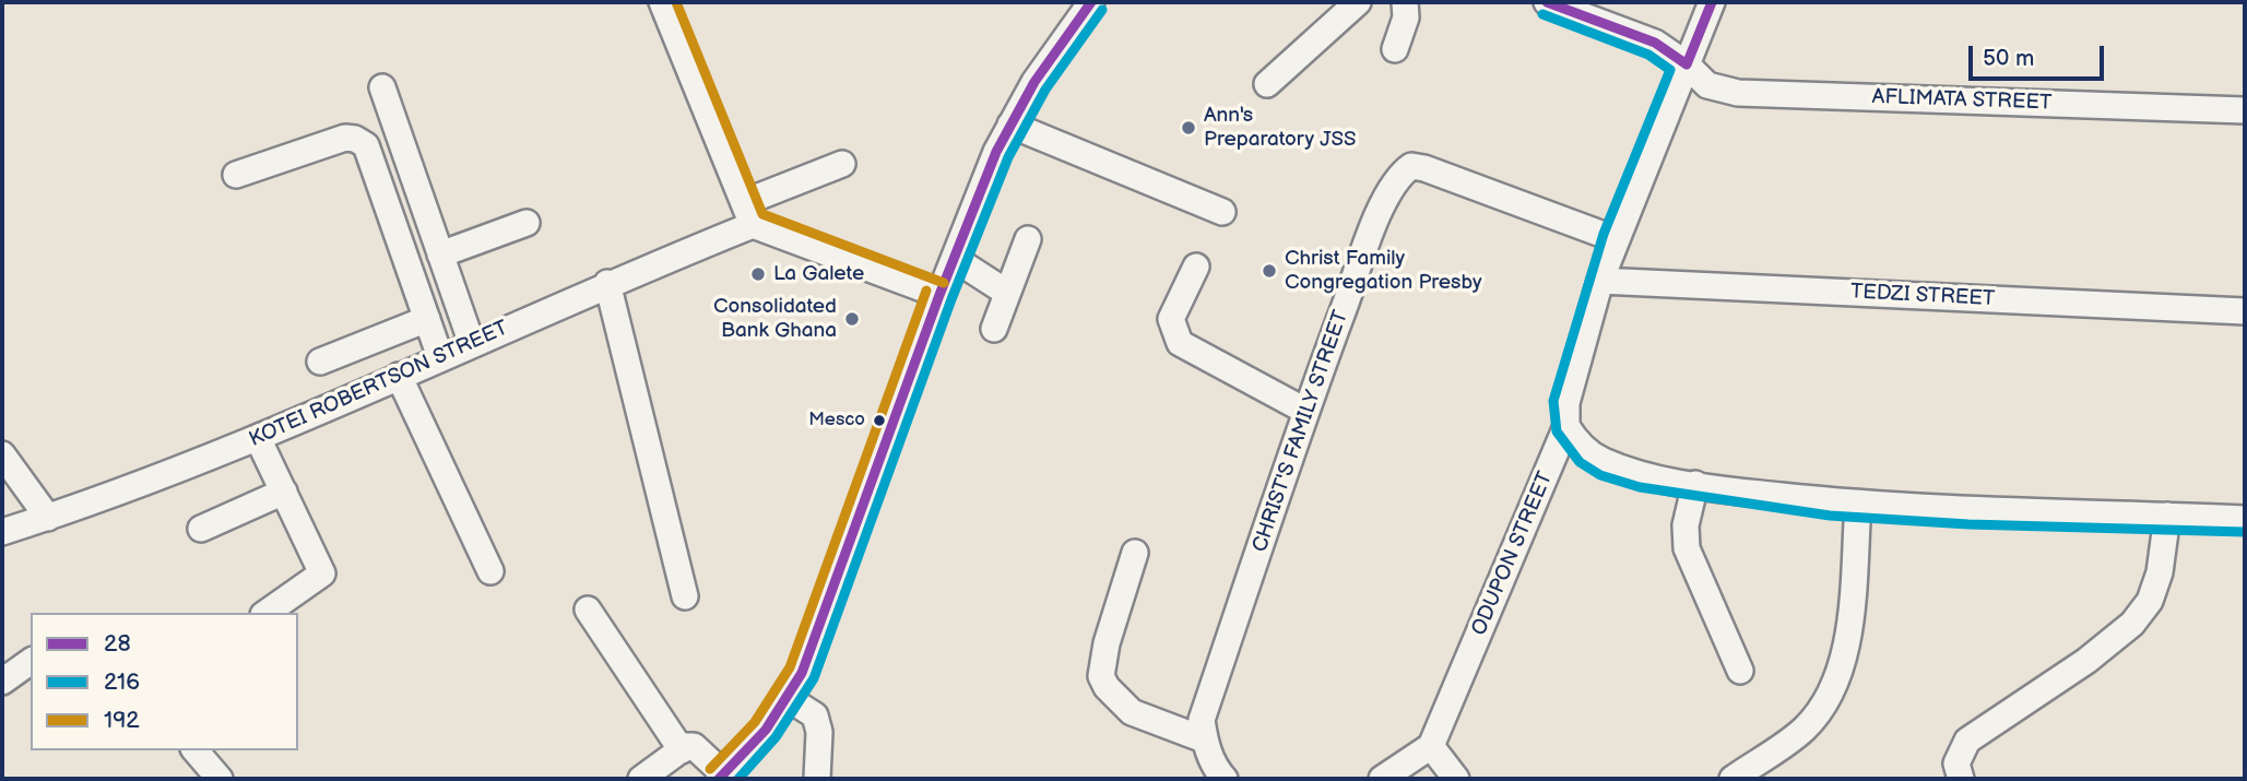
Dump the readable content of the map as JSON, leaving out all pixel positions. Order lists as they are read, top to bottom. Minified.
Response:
{"streets":{"street":["AFLIMATA STREET","TEDZI STREET","KOTEI ROBERTSON STREET","CHRIST'S FAMILY STREET","ODUPON STREET"]},"crossings":[["AFLIMATA STREET","ODUPON STREET"],["TEDZI STREET","ODUPON STREET"],["CHRIST'S FAMILY STREET","ODUPON STREET"]],"places":["Ann's Preparatory JSS","Christ Family Congregation Presby","La Galete","Consolidated Bank Ghana","Mesco"],"lines":["transit line 28","transit line 192","transit line 216"],"legend":["28","216","192"],"scale_bar":"50 m"}
